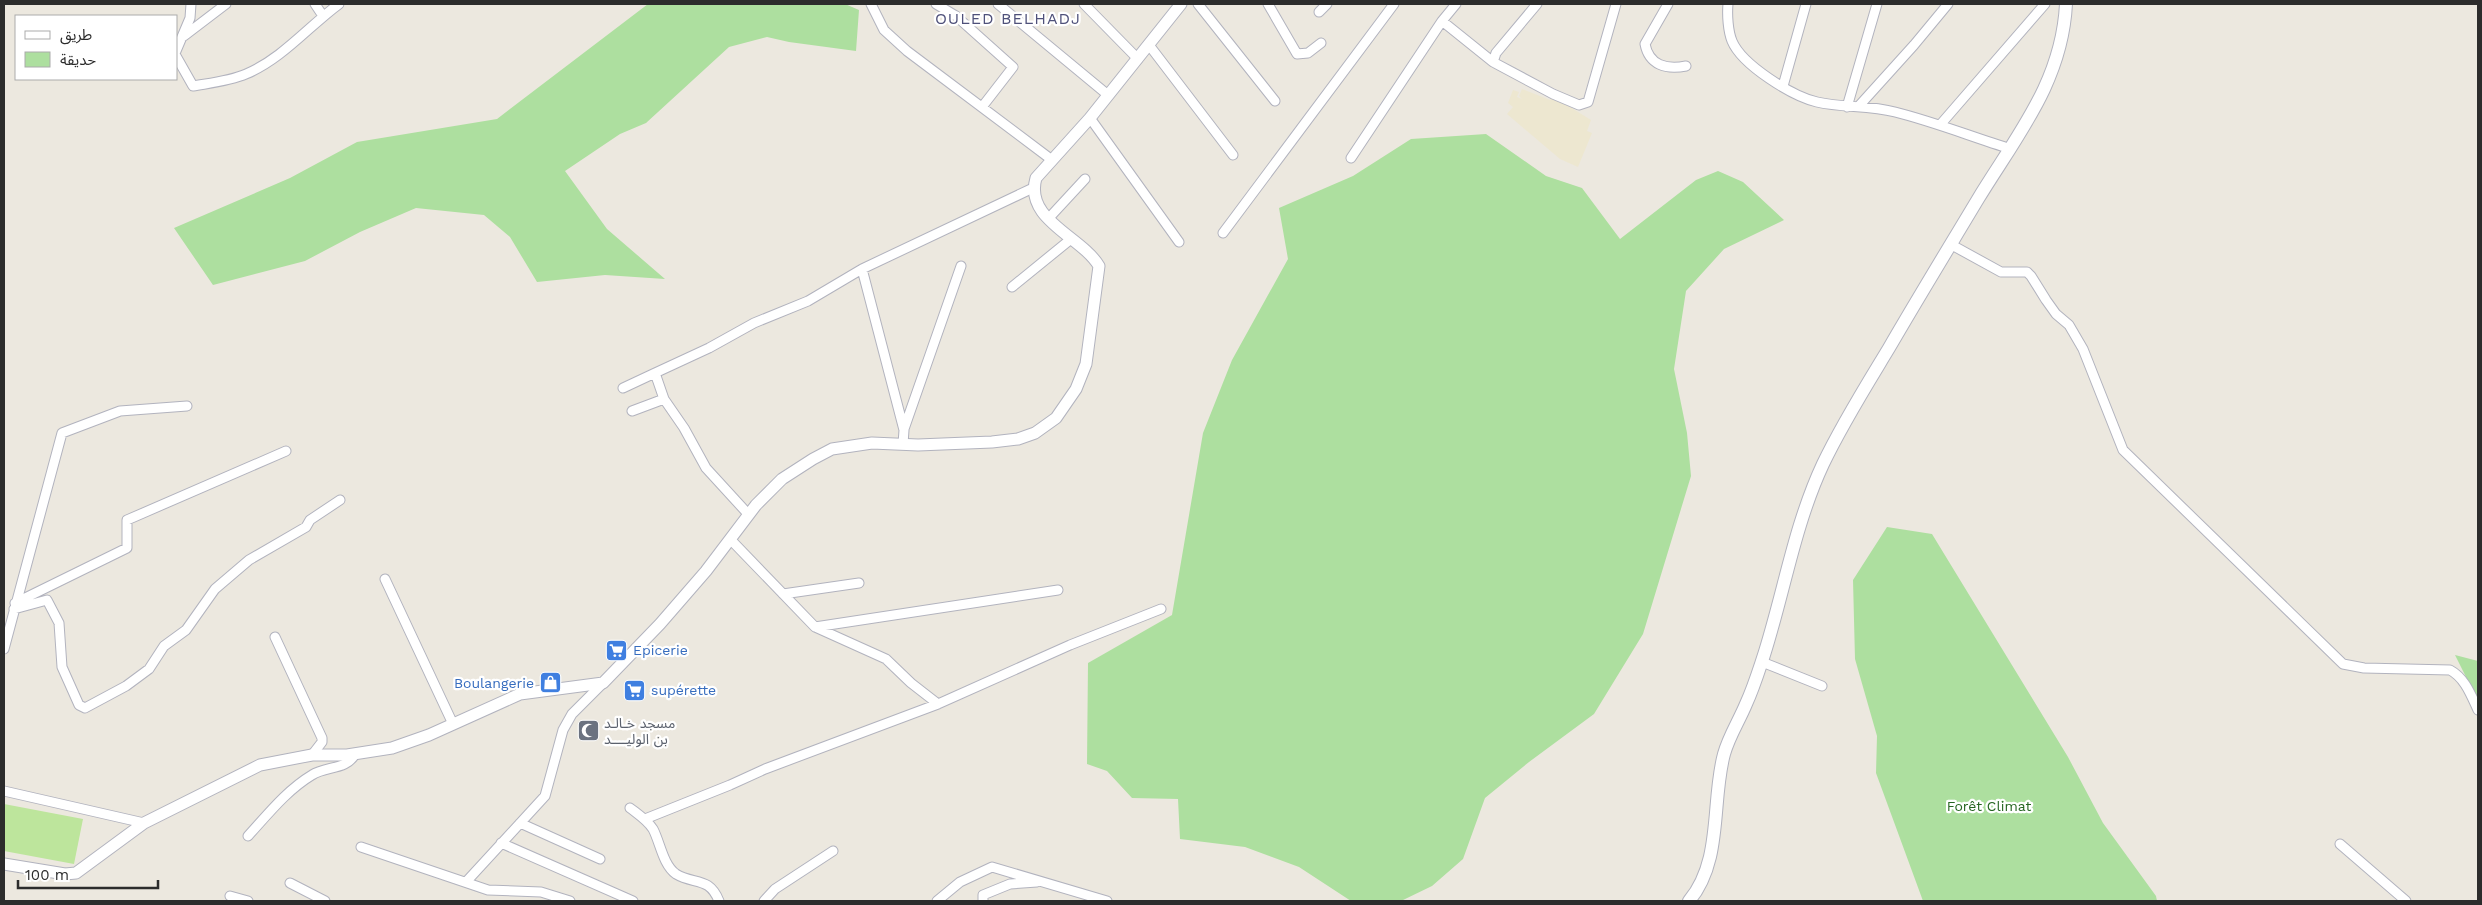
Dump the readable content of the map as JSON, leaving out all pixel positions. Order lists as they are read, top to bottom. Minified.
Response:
{"districts":["OULED BELHADJ"],"parks":["Forêt Climat"],"places":{"supermarket":["Epicerie","supérette"],"shop":["Boulangerie"],"mosque":["مسجد خـالـد بن الوليــــد"]},"legend":["طريق","حديقة"],"scale_bar":"100 m"}
